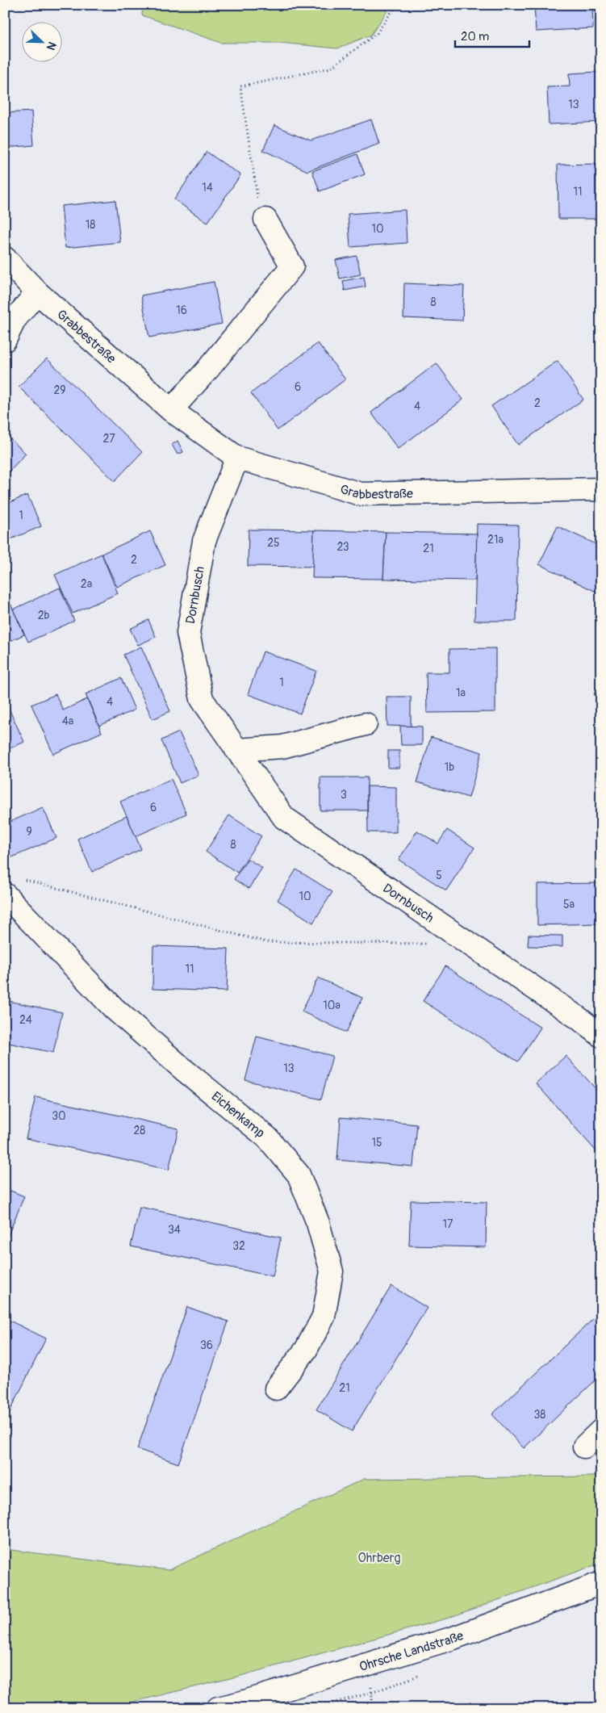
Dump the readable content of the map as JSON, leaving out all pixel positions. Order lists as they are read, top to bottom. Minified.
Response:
{"streets":{"street":["Grabbestraße","Dornbusch","Eichenkamp","Ohrsche Landstraße"]},"crossings":[["Grabbestraße","Dornbusch"]],"parks":["Ohrberg"],"house_numbers":["13","14","11","18","10","8","16","6","29","2","4","27","1","21a","25","23","21","2","2a","2b","1","1a","4","4a","1b","3","6","9","8","5","10","5a","11","10a","24","13","30","28","15","17","34","32","36","21","38"],"scale_bar":"20 m","north":"bottom right"}
